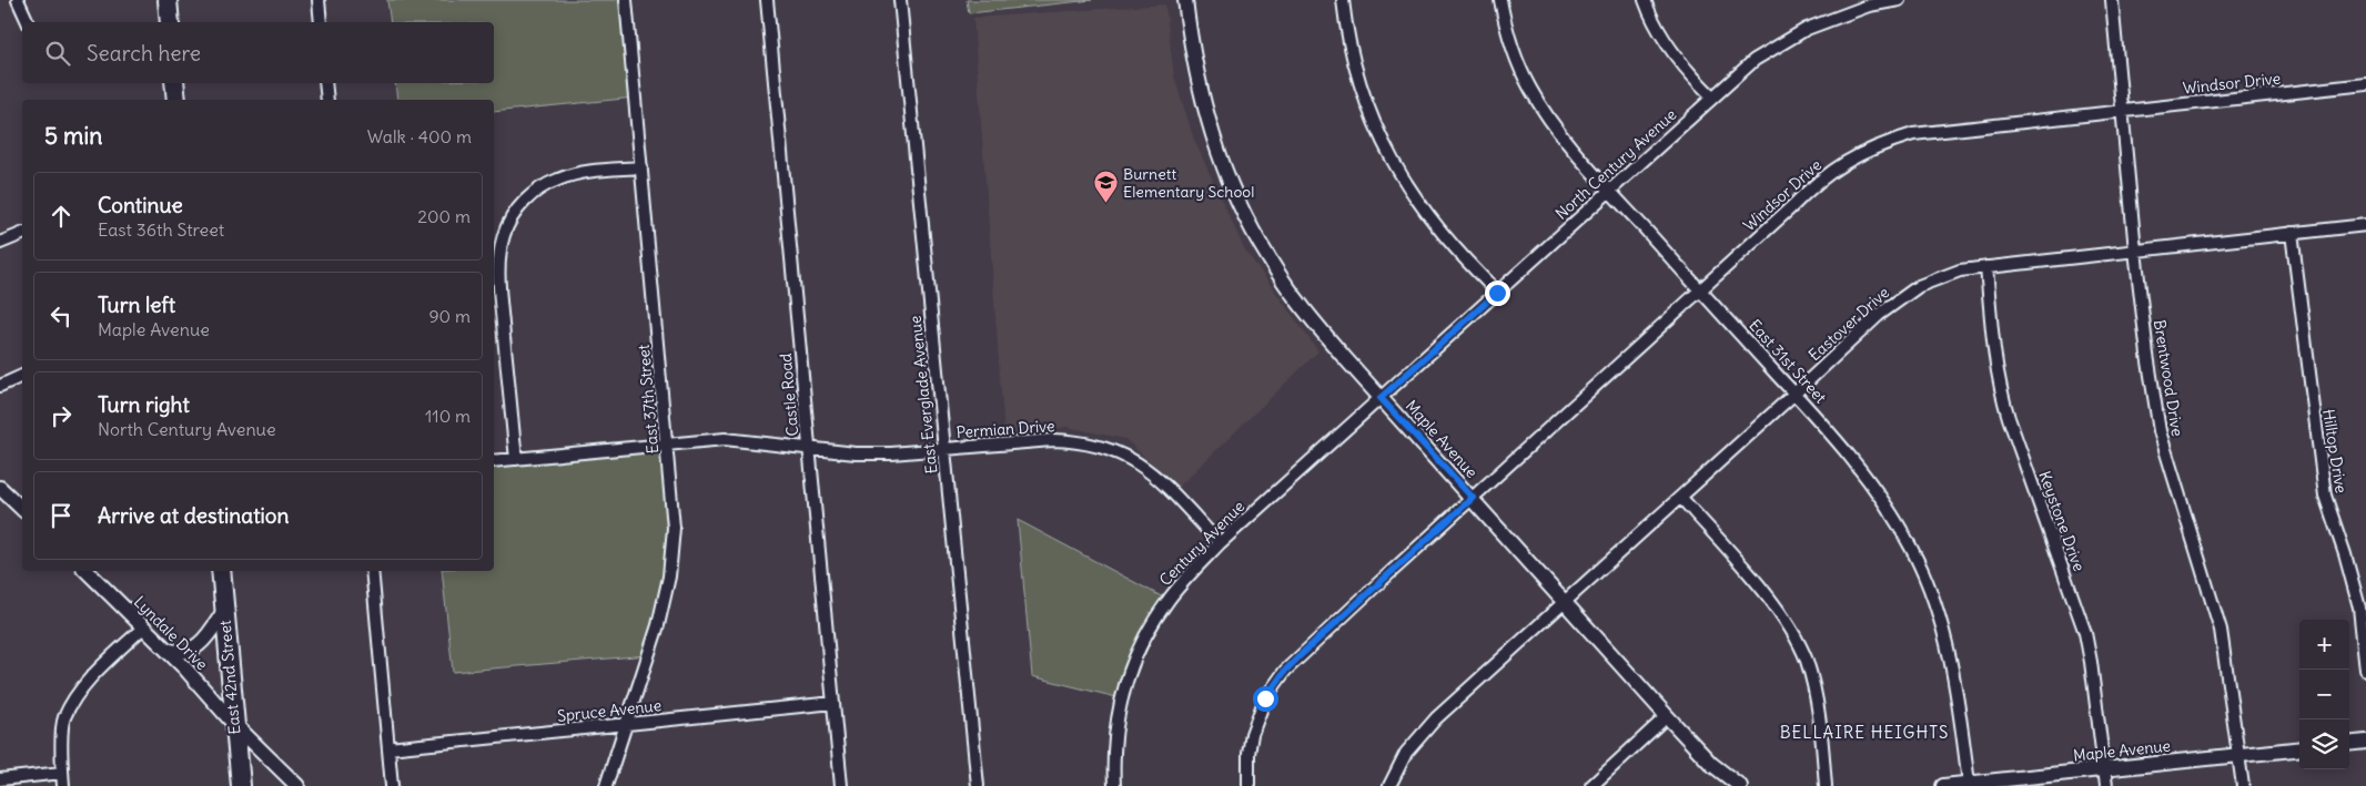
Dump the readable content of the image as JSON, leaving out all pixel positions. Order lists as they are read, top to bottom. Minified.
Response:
{"streets":{"highway":["East 42nd Street"],"street":["Windsor Drive","North Century Avenue","Eastover Drive","East 31st Street","Brentwood Drive","Castle Road","East Everglade Avenue","East 37th Street","Permian Drive","Maple Avenue","Hilltop Drive","Keystone Drive","Century Avenue","Lyndale Drive","Spruce Avenue"]},"crossings":[["Windsor Drive","East 31st Street"],["Windsor Drive","Brentwood Drive"],["Windsor Drive","Maple Avenue"],["North Century Avenue","East 31st Street"],["North Century Avenue","Maple Avenue"],["North Century Avenue","Century Avenue"],["Eastover Drive","East 31st Street"],["Eastover Drive","Brentwood Drive"],["Eastover Drive","Maple Avenue"],["Eastover Drive","Hilltop Drive"],["Eastover Drive","Keystone Drive"],["East 31st Street","Maple Avenue"],["Brentwood Drive","Maple Avenue"],["Castle Road","Permian Drive"],["Castle Road","Spruce Avenue"],["East Everglade Avenue","Permian Drive"],["East 37th Street","Permian Drive"],["East 37th Street","Spruce Avenue"],["Permian Drive","Century Avenue"],["Maple Avenue","Keystone Drive"],["Maple Avenue","Century Avenue"],["Lyndale Drive","East 42nd Street"]],"districts":["BELLAIRE HEIGHTS"],"places":{"school or university":["Burnett Elementary School"]},"page":{"search":"Search here","heading":["5 min","Walk · 400 m"],"list":[["Continue","East 36th Street","200 m"],["Turn left","Maple Avenue","90 m"],["Turn right","North Century Avenue","110 m"],"Arrive at destination"],"map_buttons":["+","−"]}}
